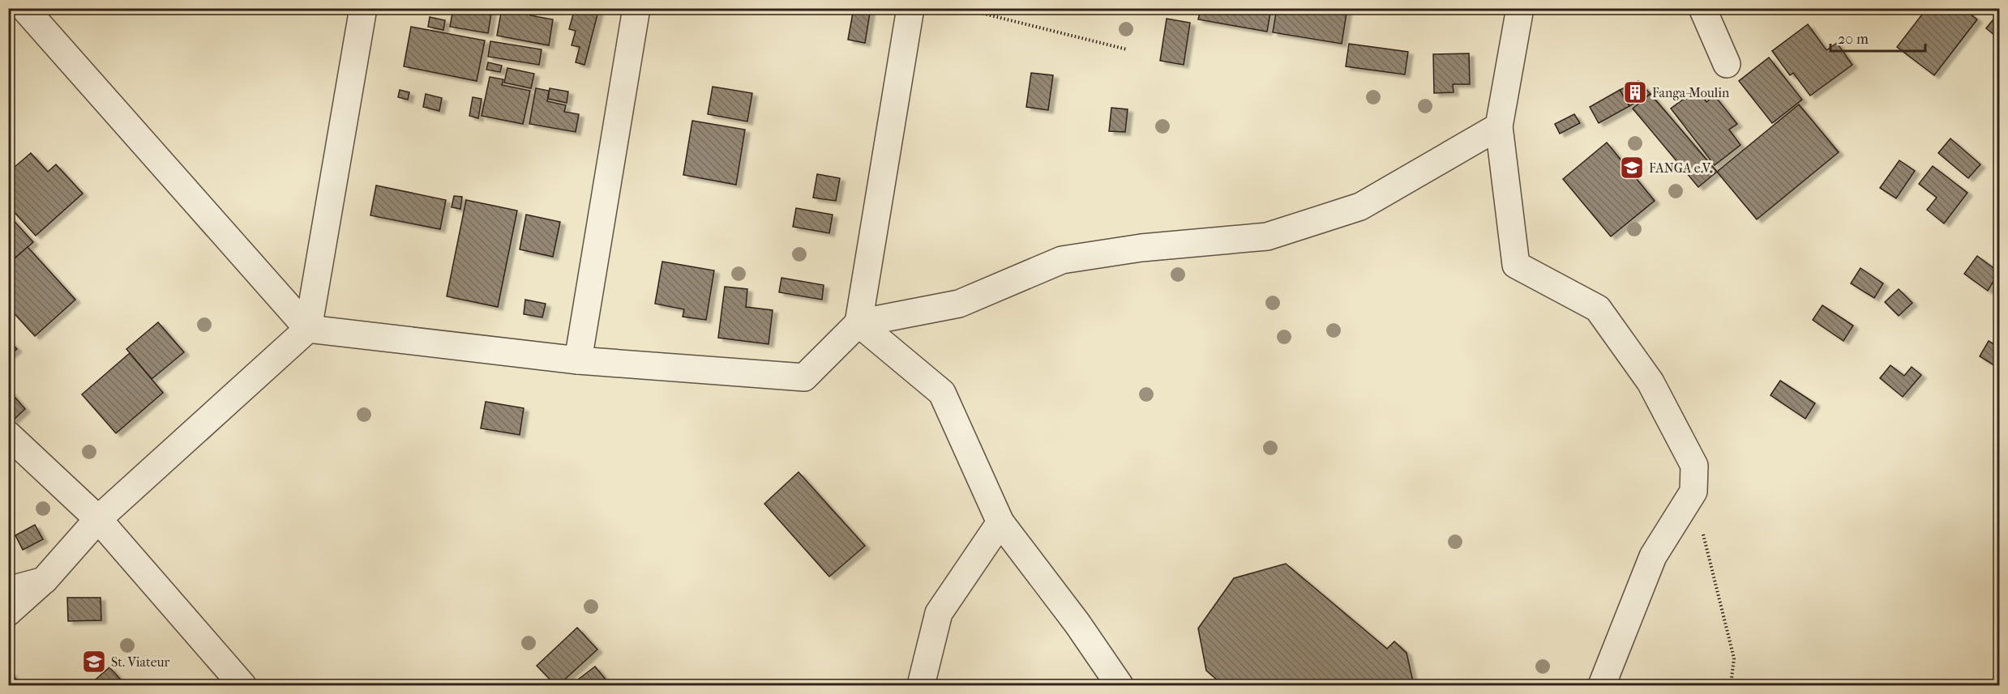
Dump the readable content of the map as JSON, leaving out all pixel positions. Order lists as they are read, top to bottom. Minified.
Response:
{"places":{"building":["Fanga-Moulin"],"school or university":["FANGA e.V.","St. Viateur"]},"scale_bar":"20 m"}
